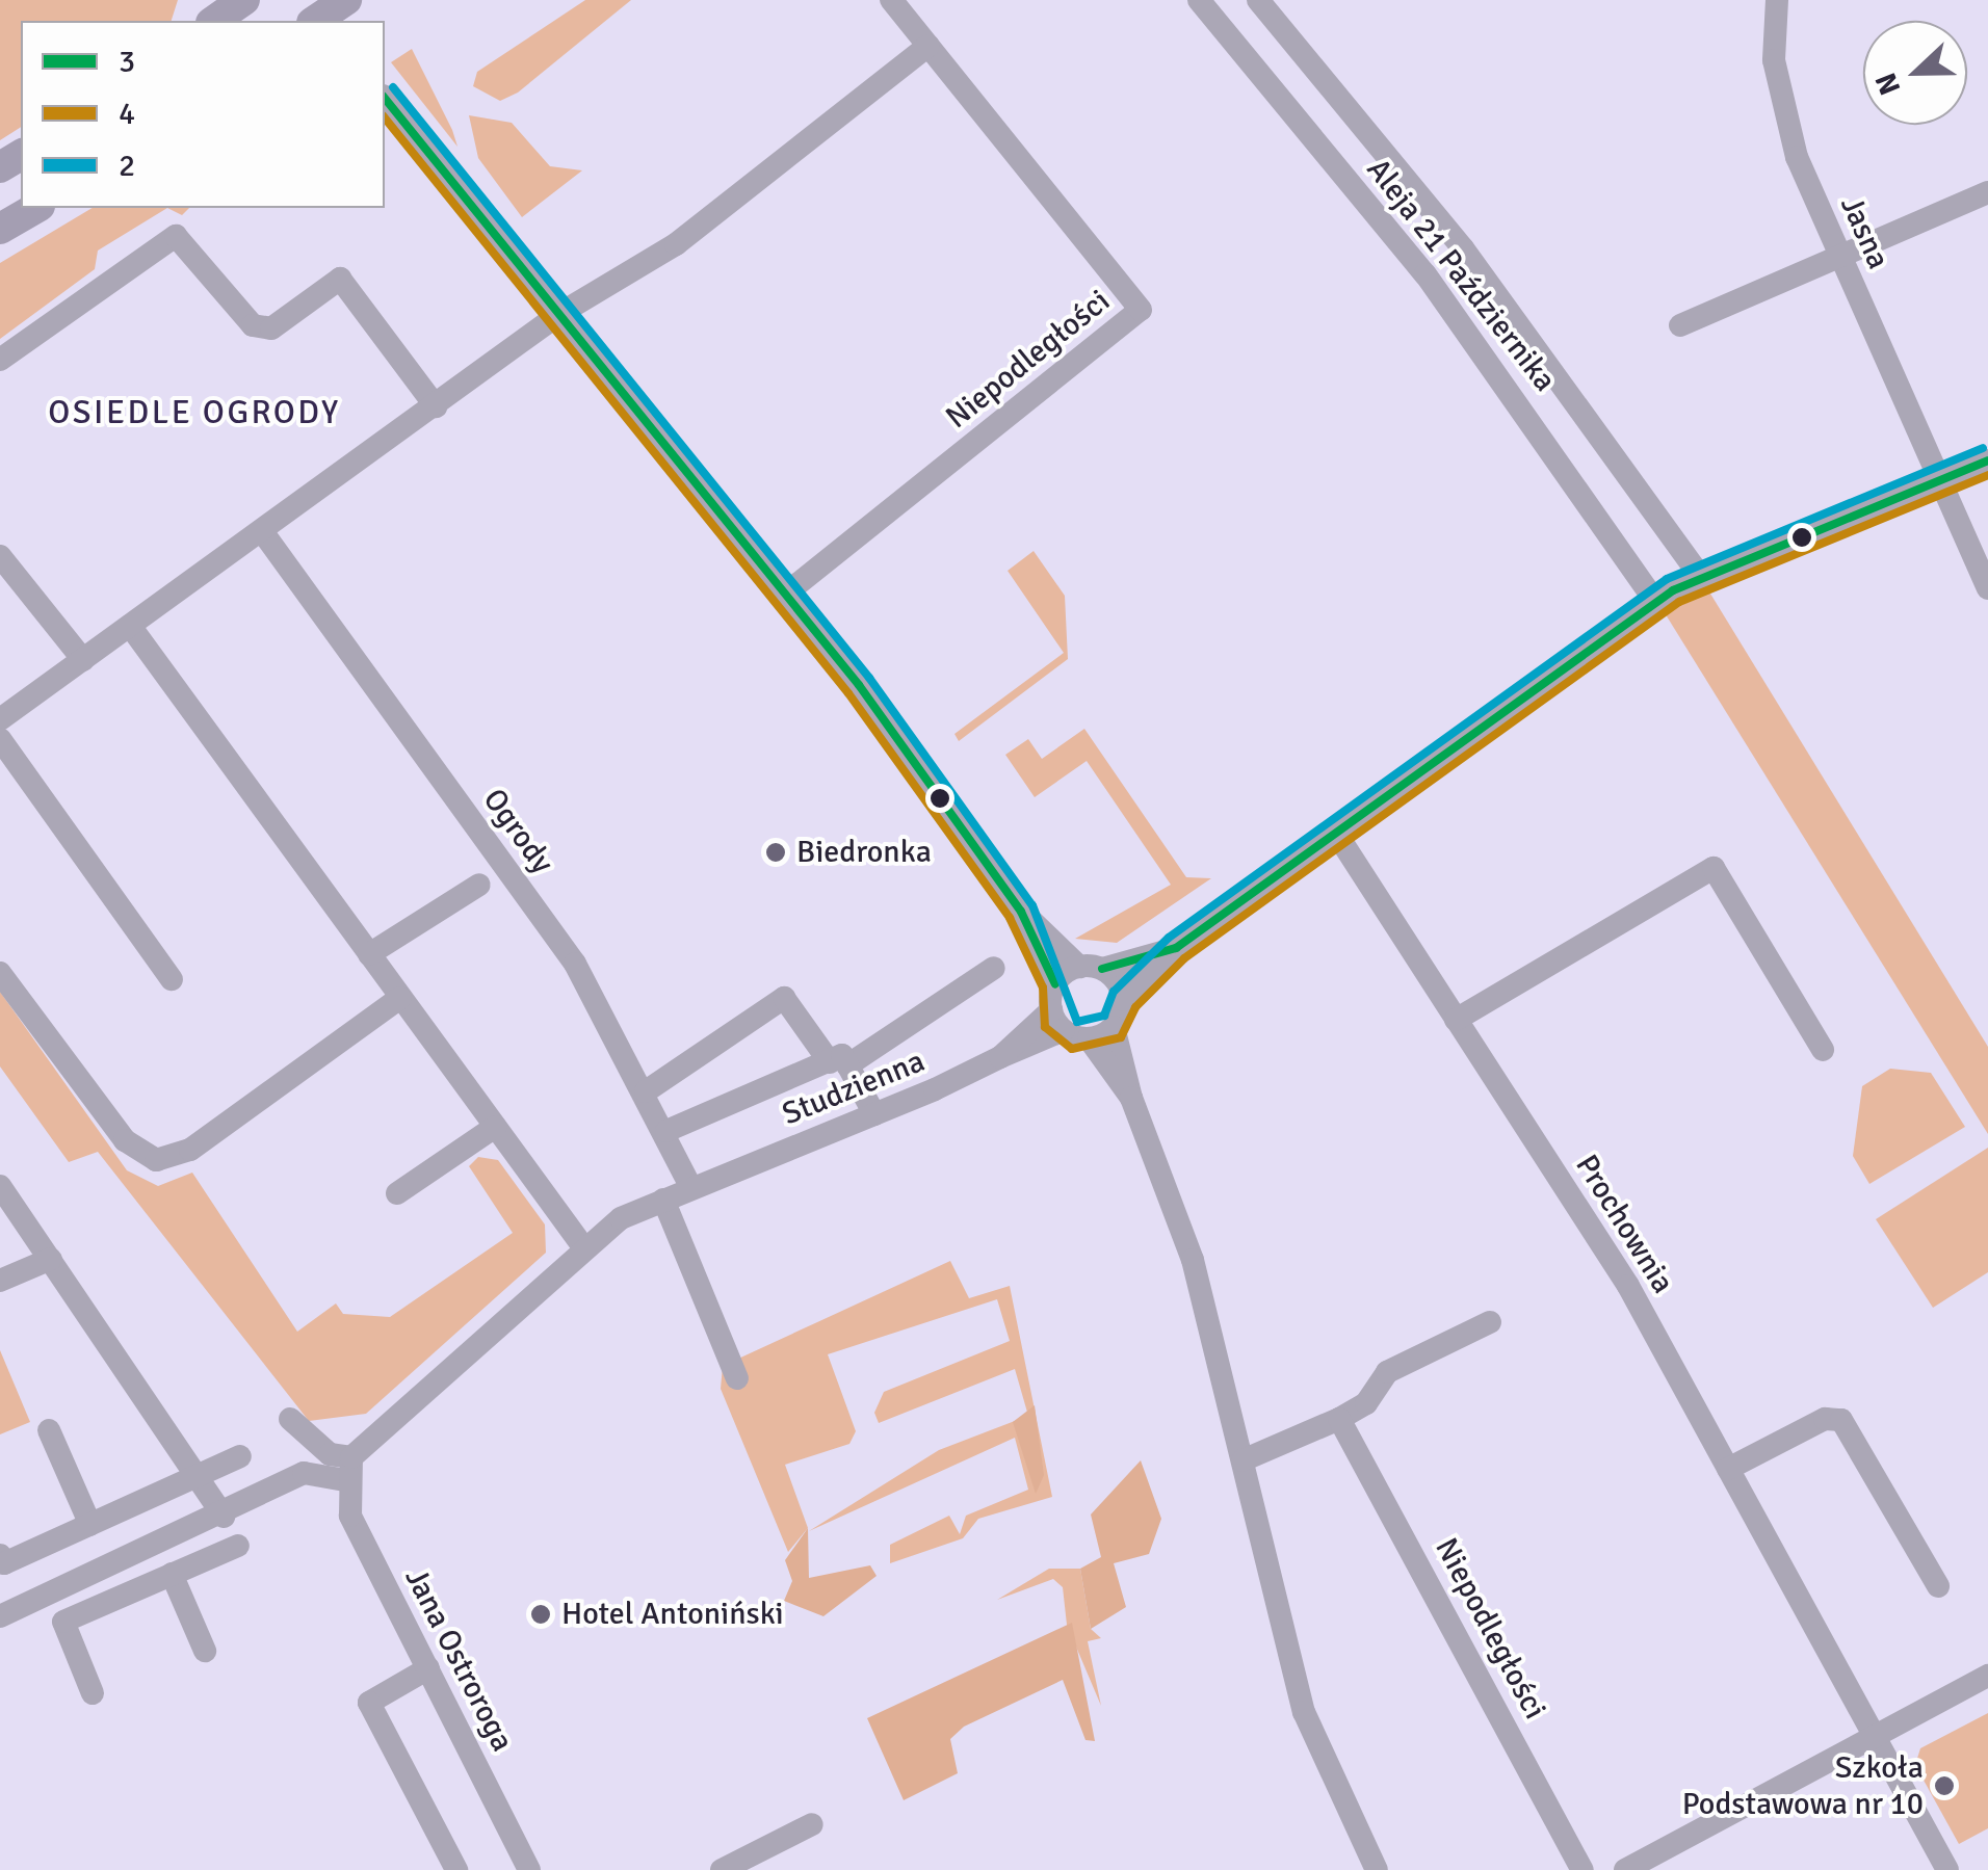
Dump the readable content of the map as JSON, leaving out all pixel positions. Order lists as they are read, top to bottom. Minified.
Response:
{"streets":{"street":["Jasna","Aleja 21 Października","Niepodległości","Ogrody","Studzienna","Prochownia","Jana Ostroroga"]},"crossings":[["Ogrody","Studzienna"],["Studzienna","Jana Ostroroga"]],"districts":["OSIEDLE OGRODY"],"places":["Biedronka","Hotel Antoniński","Szkoła Podstawowa nr 10"],"lines":["transit line 2","transit line 3","transit line 4"],"legend":["3","4","2"],"north":"left"}
